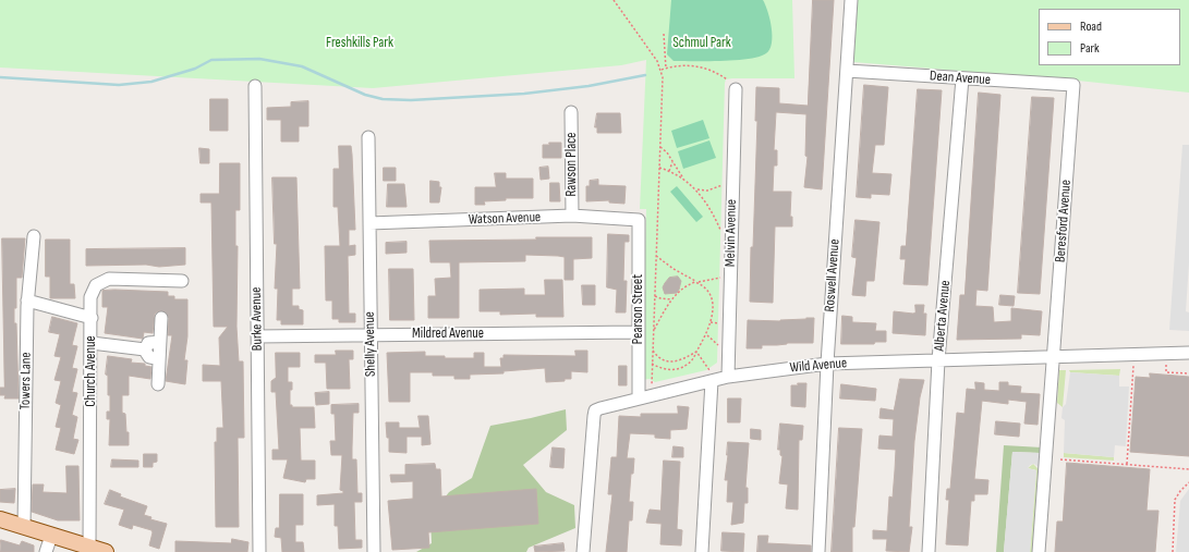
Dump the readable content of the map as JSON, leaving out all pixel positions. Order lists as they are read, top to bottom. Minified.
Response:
{"streets":{"street":["Dean Avenue","Rawson Place","Watson Avenue","Beresford Avenue","Melvin Avenue","Roswell Avenue","Pearson Street","Alberta Avenue","Burke Avenue","Mildred Avenue","Shelly Avenue","Wild Avenue","Church Avenue","Towers Lane"]},"crossings":[["Dean Avenue","Beresford Avenue"],["Dean Avenue","Roswell Avenue"],["Dean Avenue","Alberta Avenue"],["Rawson Place","Watson Avenue"],["Watson Avenue","Pearson Street"],["Watson Avenue","Shelly Avenue"],["Beresford Avenue","Wild Avenue"],["Melvin Avenue","Wild Avenue"],["Roswell Avenue","Wild Avenue"],["Pearson Street","Mildred Avenue"],["Pearson Street","Wild Avenue"],["Alberta Avenue","Wild Avenue"],["Burke Avenue","Mildred Avenue"],["Mildred Avenue","Shelly Avenue"]],"parks":["Freshkills Park","Schmul Park"],"legend":["Road","Park"]}
